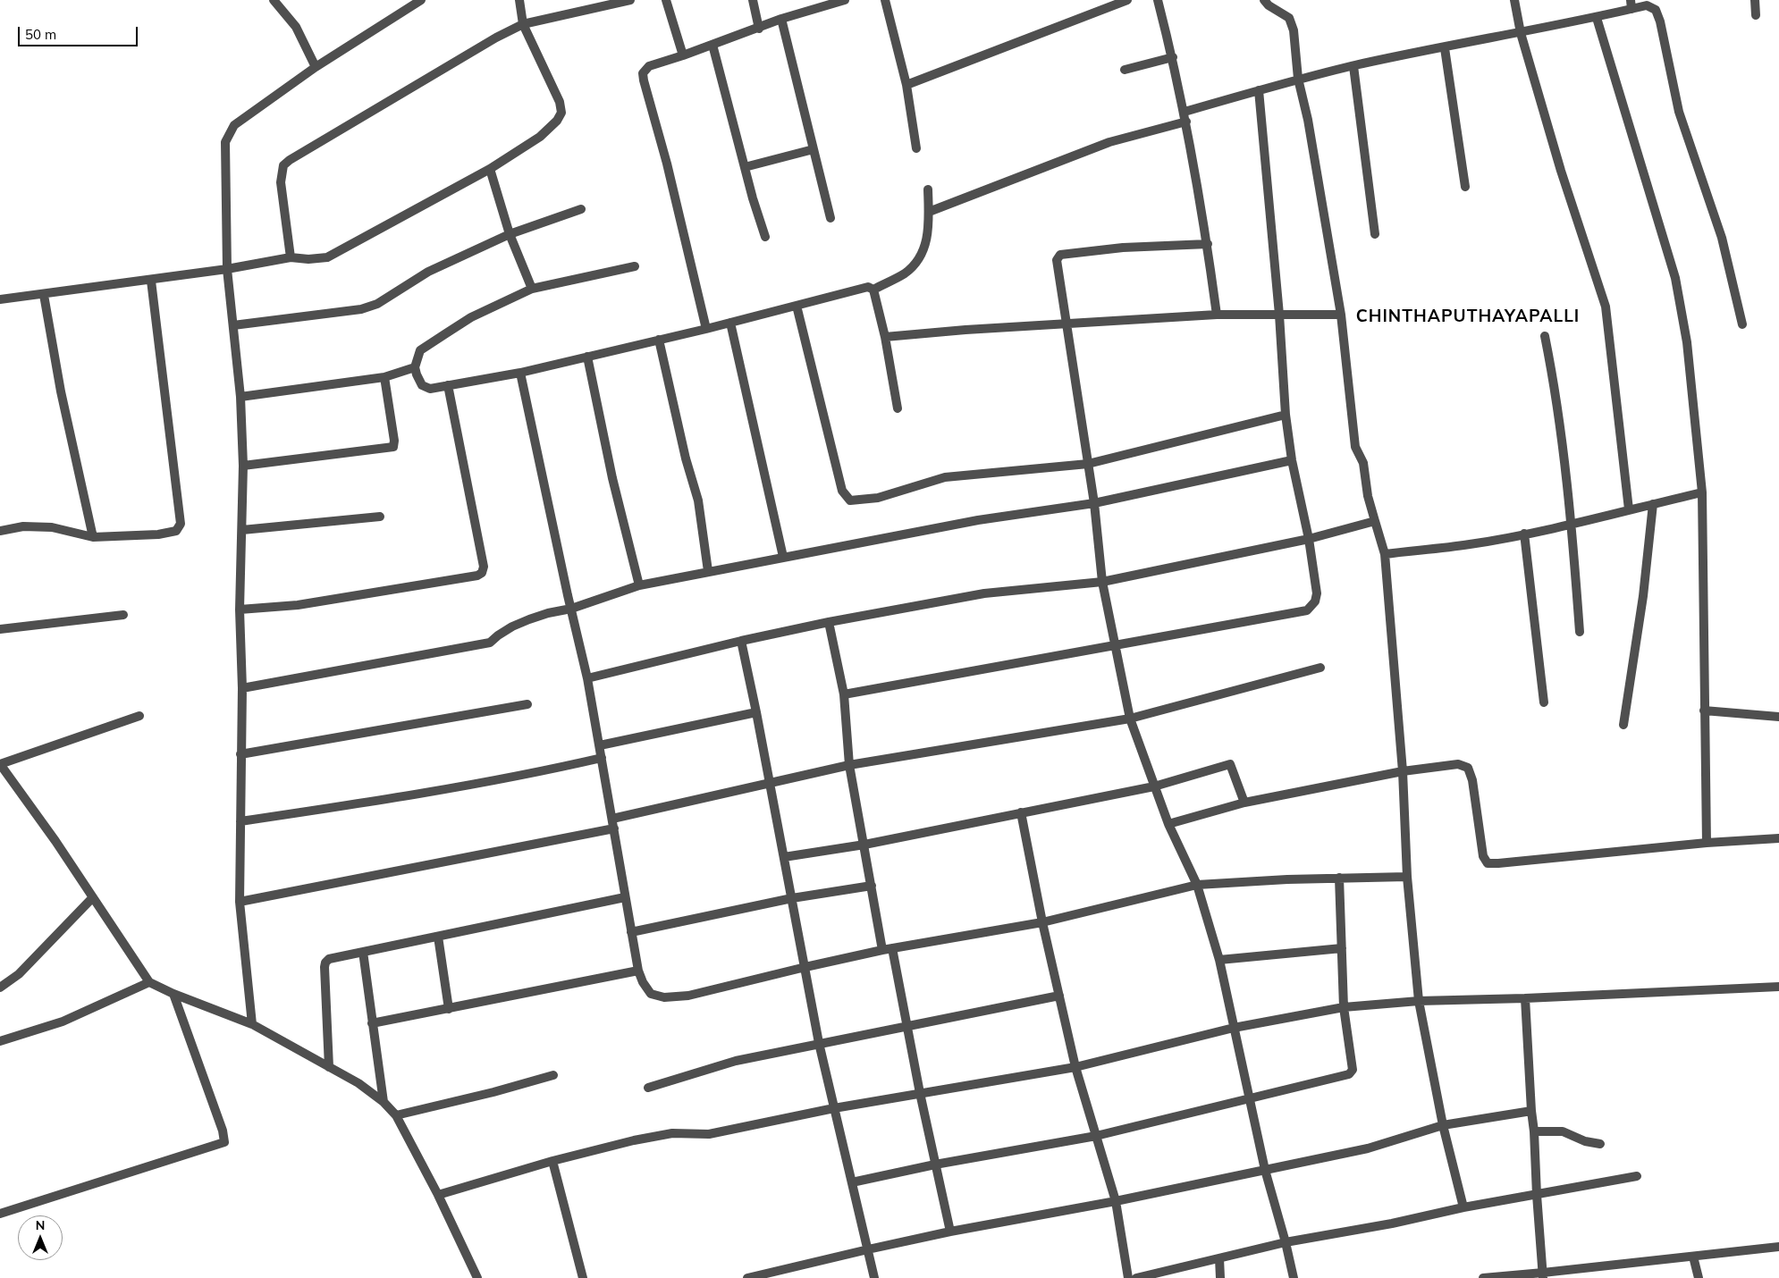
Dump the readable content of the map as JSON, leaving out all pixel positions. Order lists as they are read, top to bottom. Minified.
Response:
{"districts":["CHINTHAPUTHAYAPALLI"],"scale_bar":"50 m","north":"top"}
